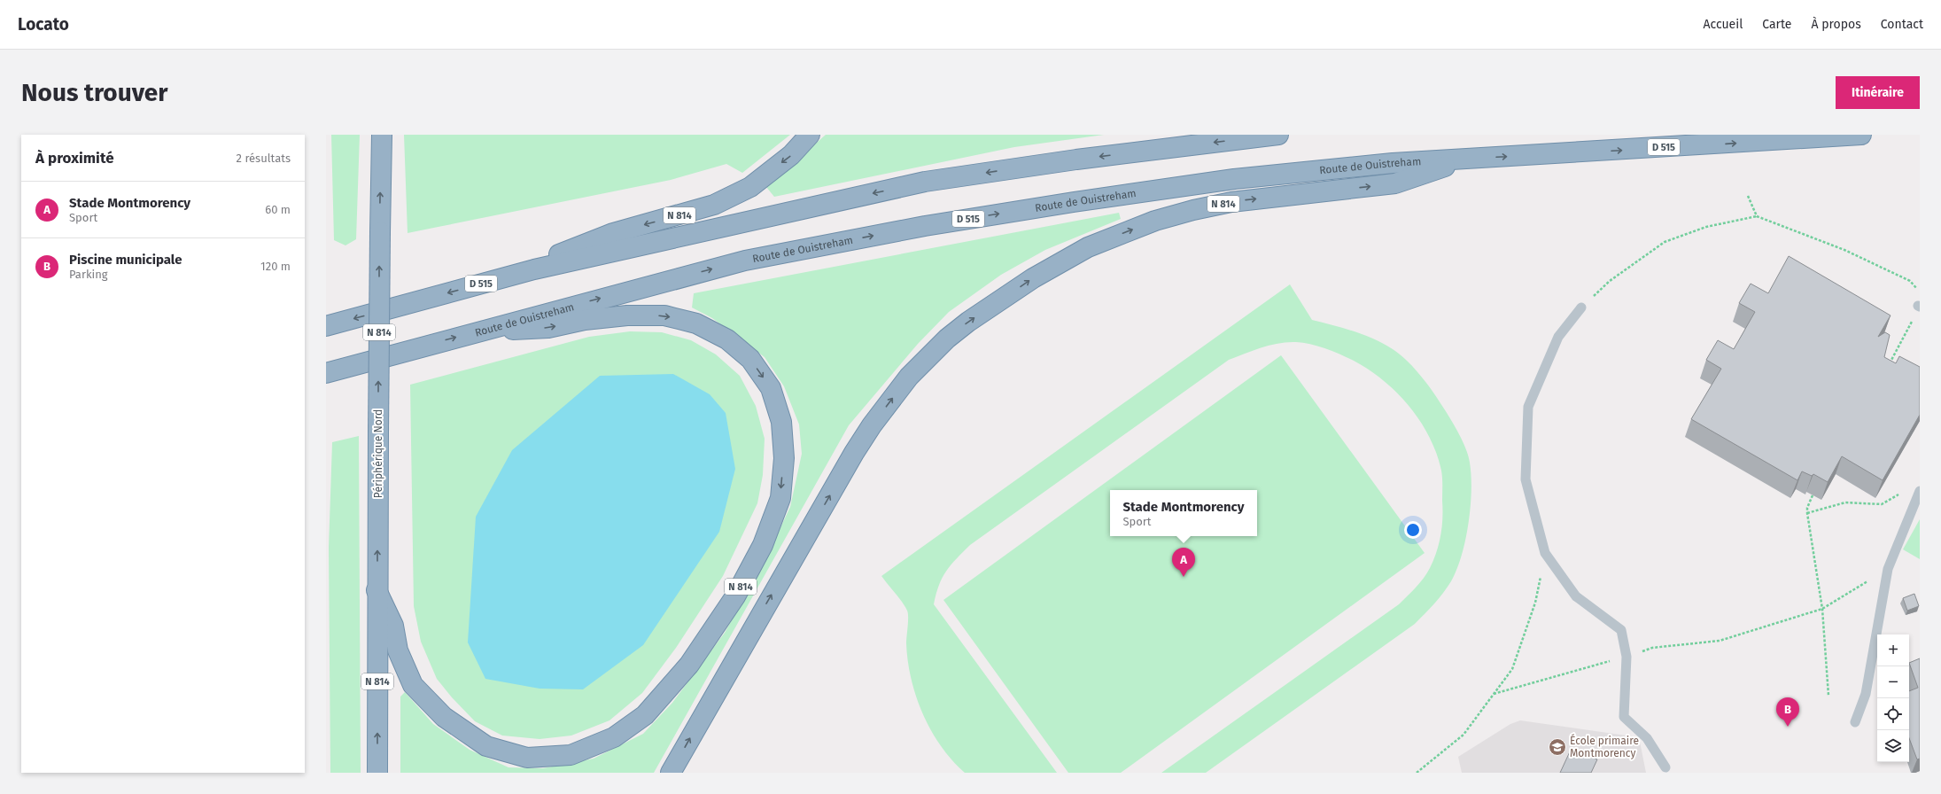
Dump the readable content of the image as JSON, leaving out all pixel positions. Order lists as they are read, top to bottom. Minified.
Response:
{"streets":{"highway":["D 515","Route de Ouistreham","N 814","Périphérique Nord"]},"crossings":[["D 515","N 814"],["Route de Ouistreham","N 814"],["N 814","Périphérique Nord"]],"one_way":["Périphérique Nord"],"places":{"school or university":["École primaire Montmorency"]},"page":{"header":"Locato","nav":["Accueil","Carte","À propos","Contact"],"buttons":"Itinéraire","title":"Nous trouver","heading":["À proximité","2 résultats"],"list":[{"mark":"A","name":"Stade Montmorency","note":"Sport","value":"60 m"},{"mark":"B","name":"Piscine municipale","note":"Parking","value":"120 m"}],"popup":["Stade Montmorency","Sport"],"pins":["A","B"],"map_buttons":["+","−"]}}
